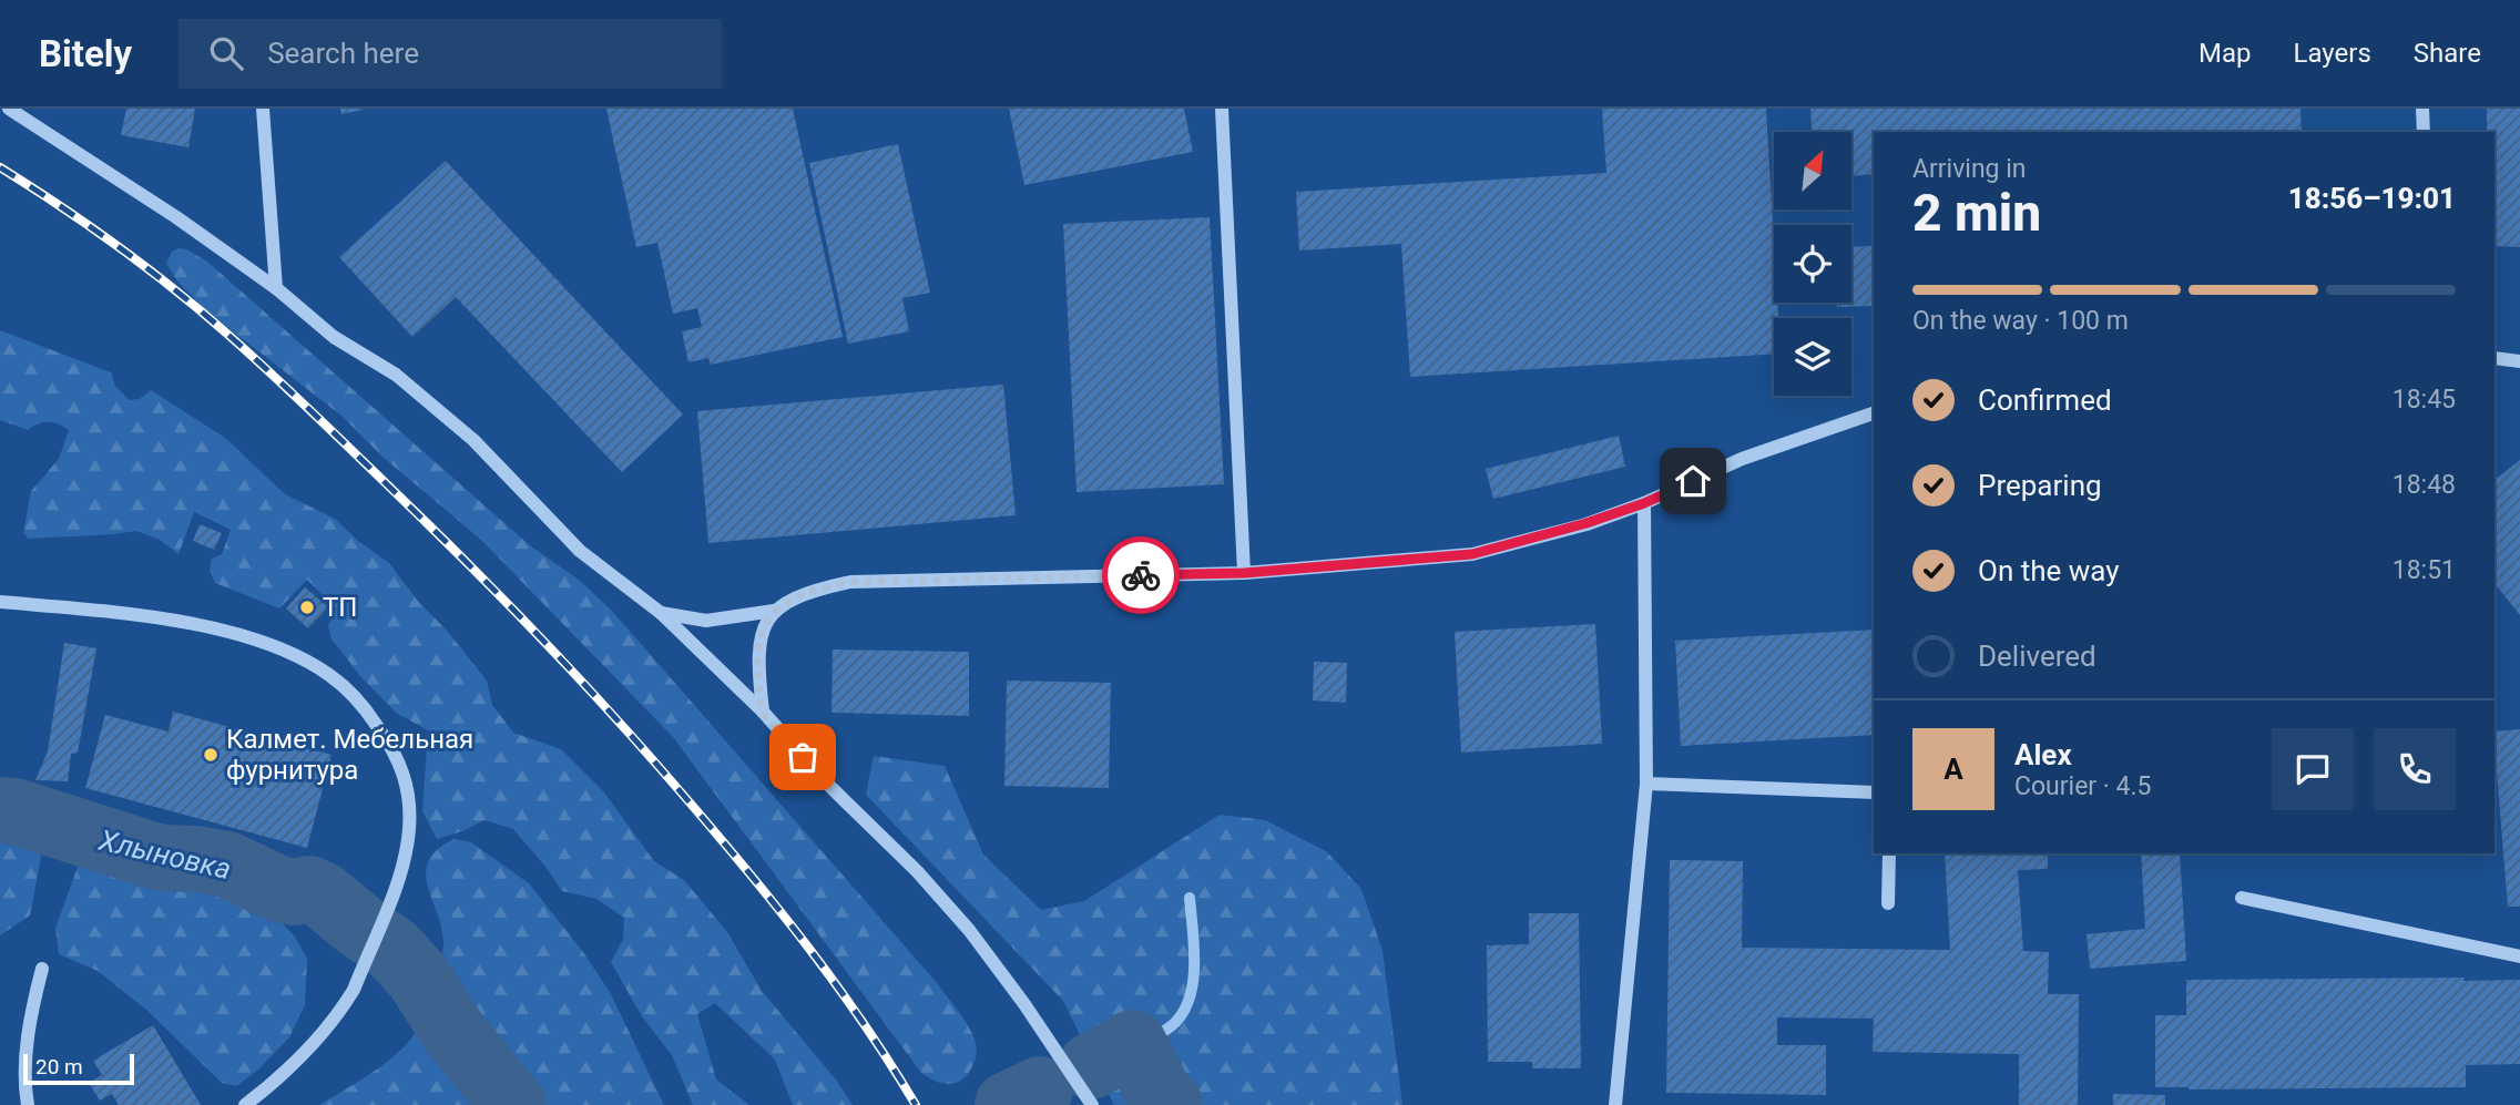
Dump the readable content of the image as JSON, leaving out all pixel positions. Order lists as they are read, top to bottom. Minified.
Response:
{"water":["Хлыновка"],"places":["ТП","Калмет. Мебельная фурнитура"],"scale_bar":"20 m","north":"top right","page":{"header":"Bitely","search":"Search here","nav":["Map","Layers","Share"],"heading":["2 min","Arriving in","18:56–19:01"],"panel":["Alex","Courier · 4.5"],"bar":"On the way · 100 m","list":[["Confirmed","18:45"],["Preparing","18:48"],["On the way","18:51"],"Delivered"],"round":"A","scale":"20 m"}}
